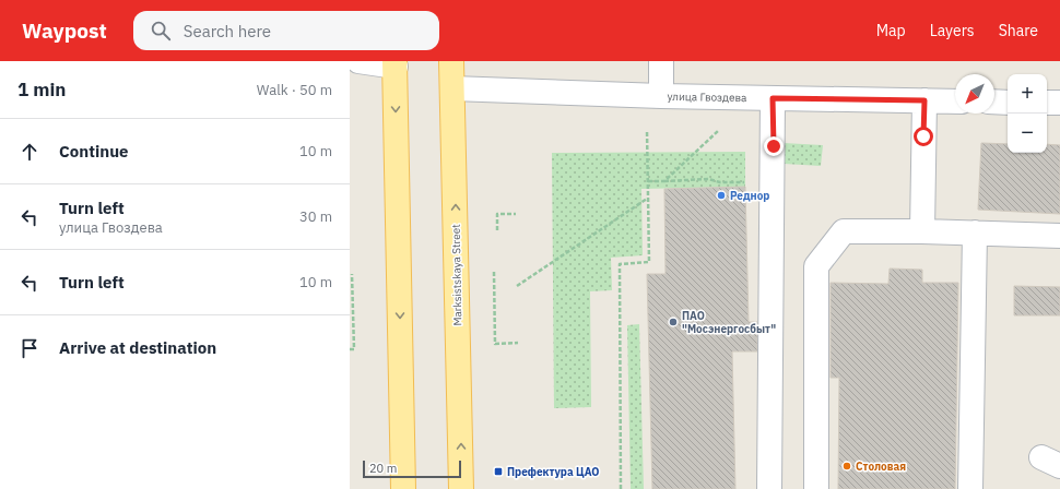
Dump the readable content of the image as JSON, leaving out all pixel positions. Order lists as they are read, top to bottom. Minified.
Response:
{"streets":{"main road":["Marksistskaya Street"],"street":["улица Гвоздева"]},"crossings":[["улица Гвоздева","Marksistskaya Street"]],"places":{"other":["Реднор","ПАО \"Мосэнергосбыт\"","Столовая"],"transit":["Префектура ЦАО"]},"scale_bar":"20 m","north":"bottom left","page":{"header":"Waypost","search":"Search here","nav":["Map","Layers","Share"],"heading":["1 min","Walk · 50 m"],"map_buttons":["+","−"],"list":[["Continue","10 m"],["Turn left","улица Гвоздева","30 m"],["Turn left","10 m"],"Arrive at destination"],"scale":"20 m"}}
